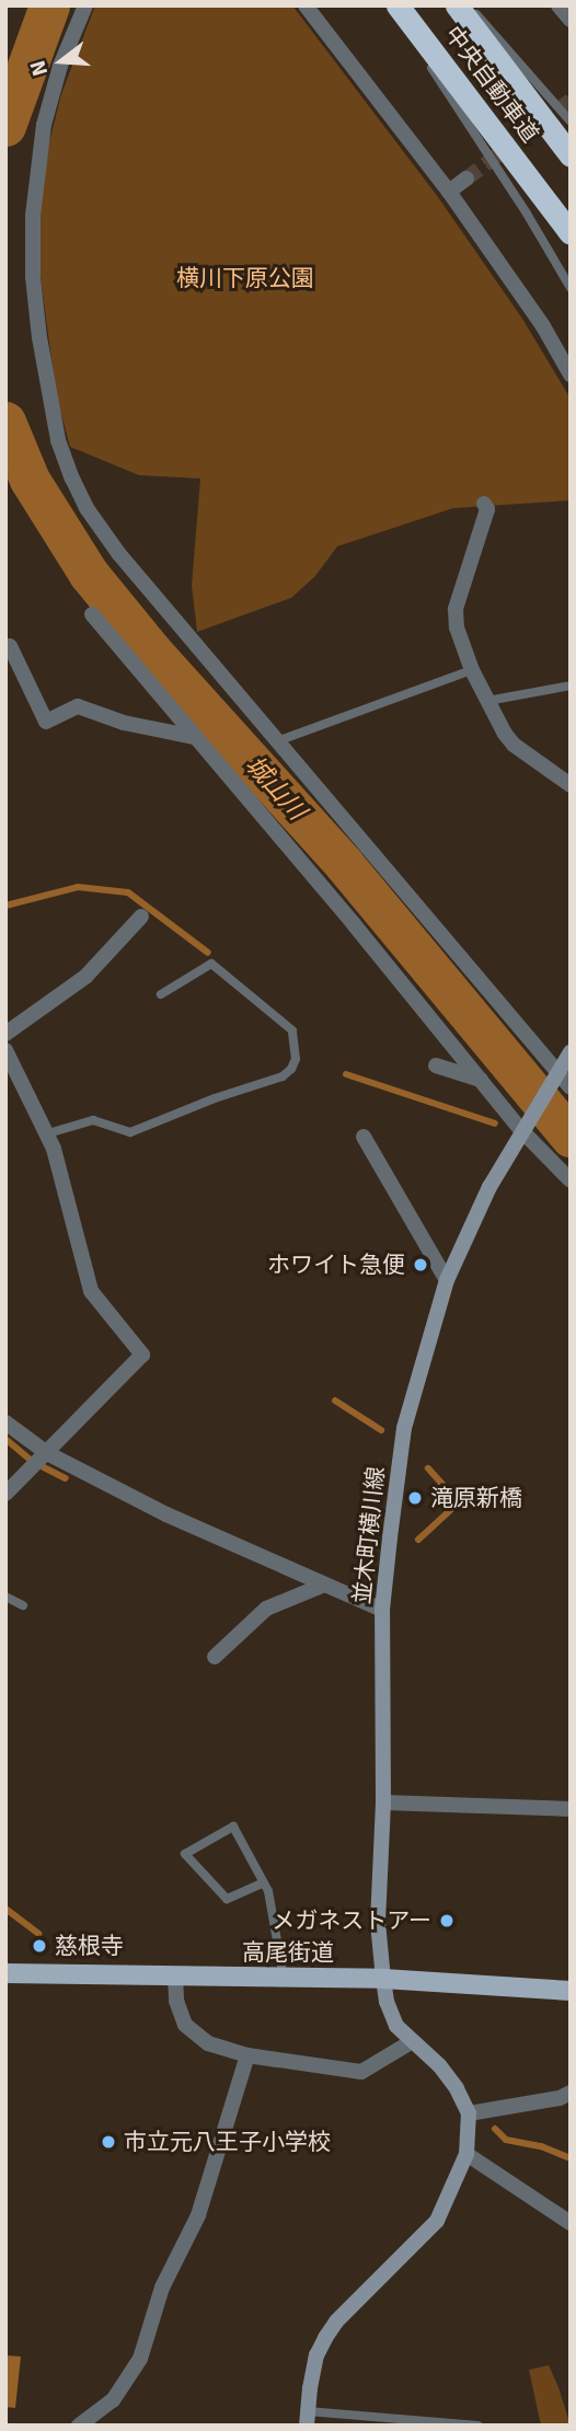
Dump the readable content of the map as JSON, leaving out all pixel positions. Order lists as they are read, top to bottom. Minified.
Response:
{"streets":{"highway":["中央自動車道"],"main road":["高尾街道"],"street":["並木町横川線"]},"crossings":[["並木町横川線","高尾街道"]],"water":["城山川"],"parks":["横川下原公園"],"places":["ホワイト急便","滝原新橋","メガネストアー","慈根寺","市立元八王子小学校"],"north":"left"}
